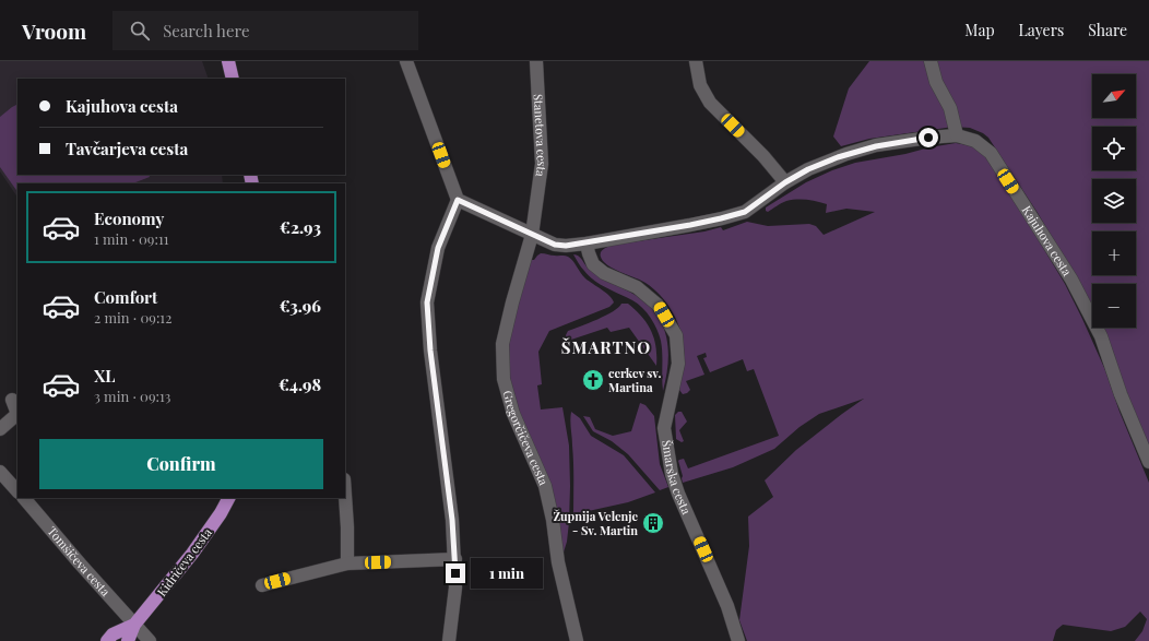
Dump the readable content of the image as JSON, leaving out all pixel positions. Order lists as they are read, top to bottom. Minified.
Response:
{"streets":{"main road":["Kidričeva cesta"],"street":["Stanetova cesta","Kajuhova cesta","Gregorčičeva cesta","Šmarska cesta","Tomšičeva cesta"]},"crossings":[["Stanetova cesta","Kajuhova cesta"],["Stanetova cesta","Gregorčičeva cesta"],["Kajuhova cesta","Gregorčičeva cesta"],["Kajuhova cesta","Šmarska cesta"],["Tomšičeva cesta","Kidričeva cesta"]],"districts":["ŠMARTNO"],"places":{"church":["cerkev sv. Martina"],"building":["Župnija Velenje - Sv. Martin"]},"north":"top right","page":{"header":"Vroom","search":"Search here","nav":["Map","Layers","Share"],"map_buttons":["+","−"],"banner":["Kajuhova cesta","Tavčarjeva cesta"],"list":[{"name":"Economy","note":"1 min · 09:11","value":"€2.93"},{"name":"Comfort","note":"2 min · 09:12","value":"€3.96"},{"name":"XL","note":"3 min · 09:13","value":"€4.98"}],"buttons":"Confirm","bubble":"1 min"}}
